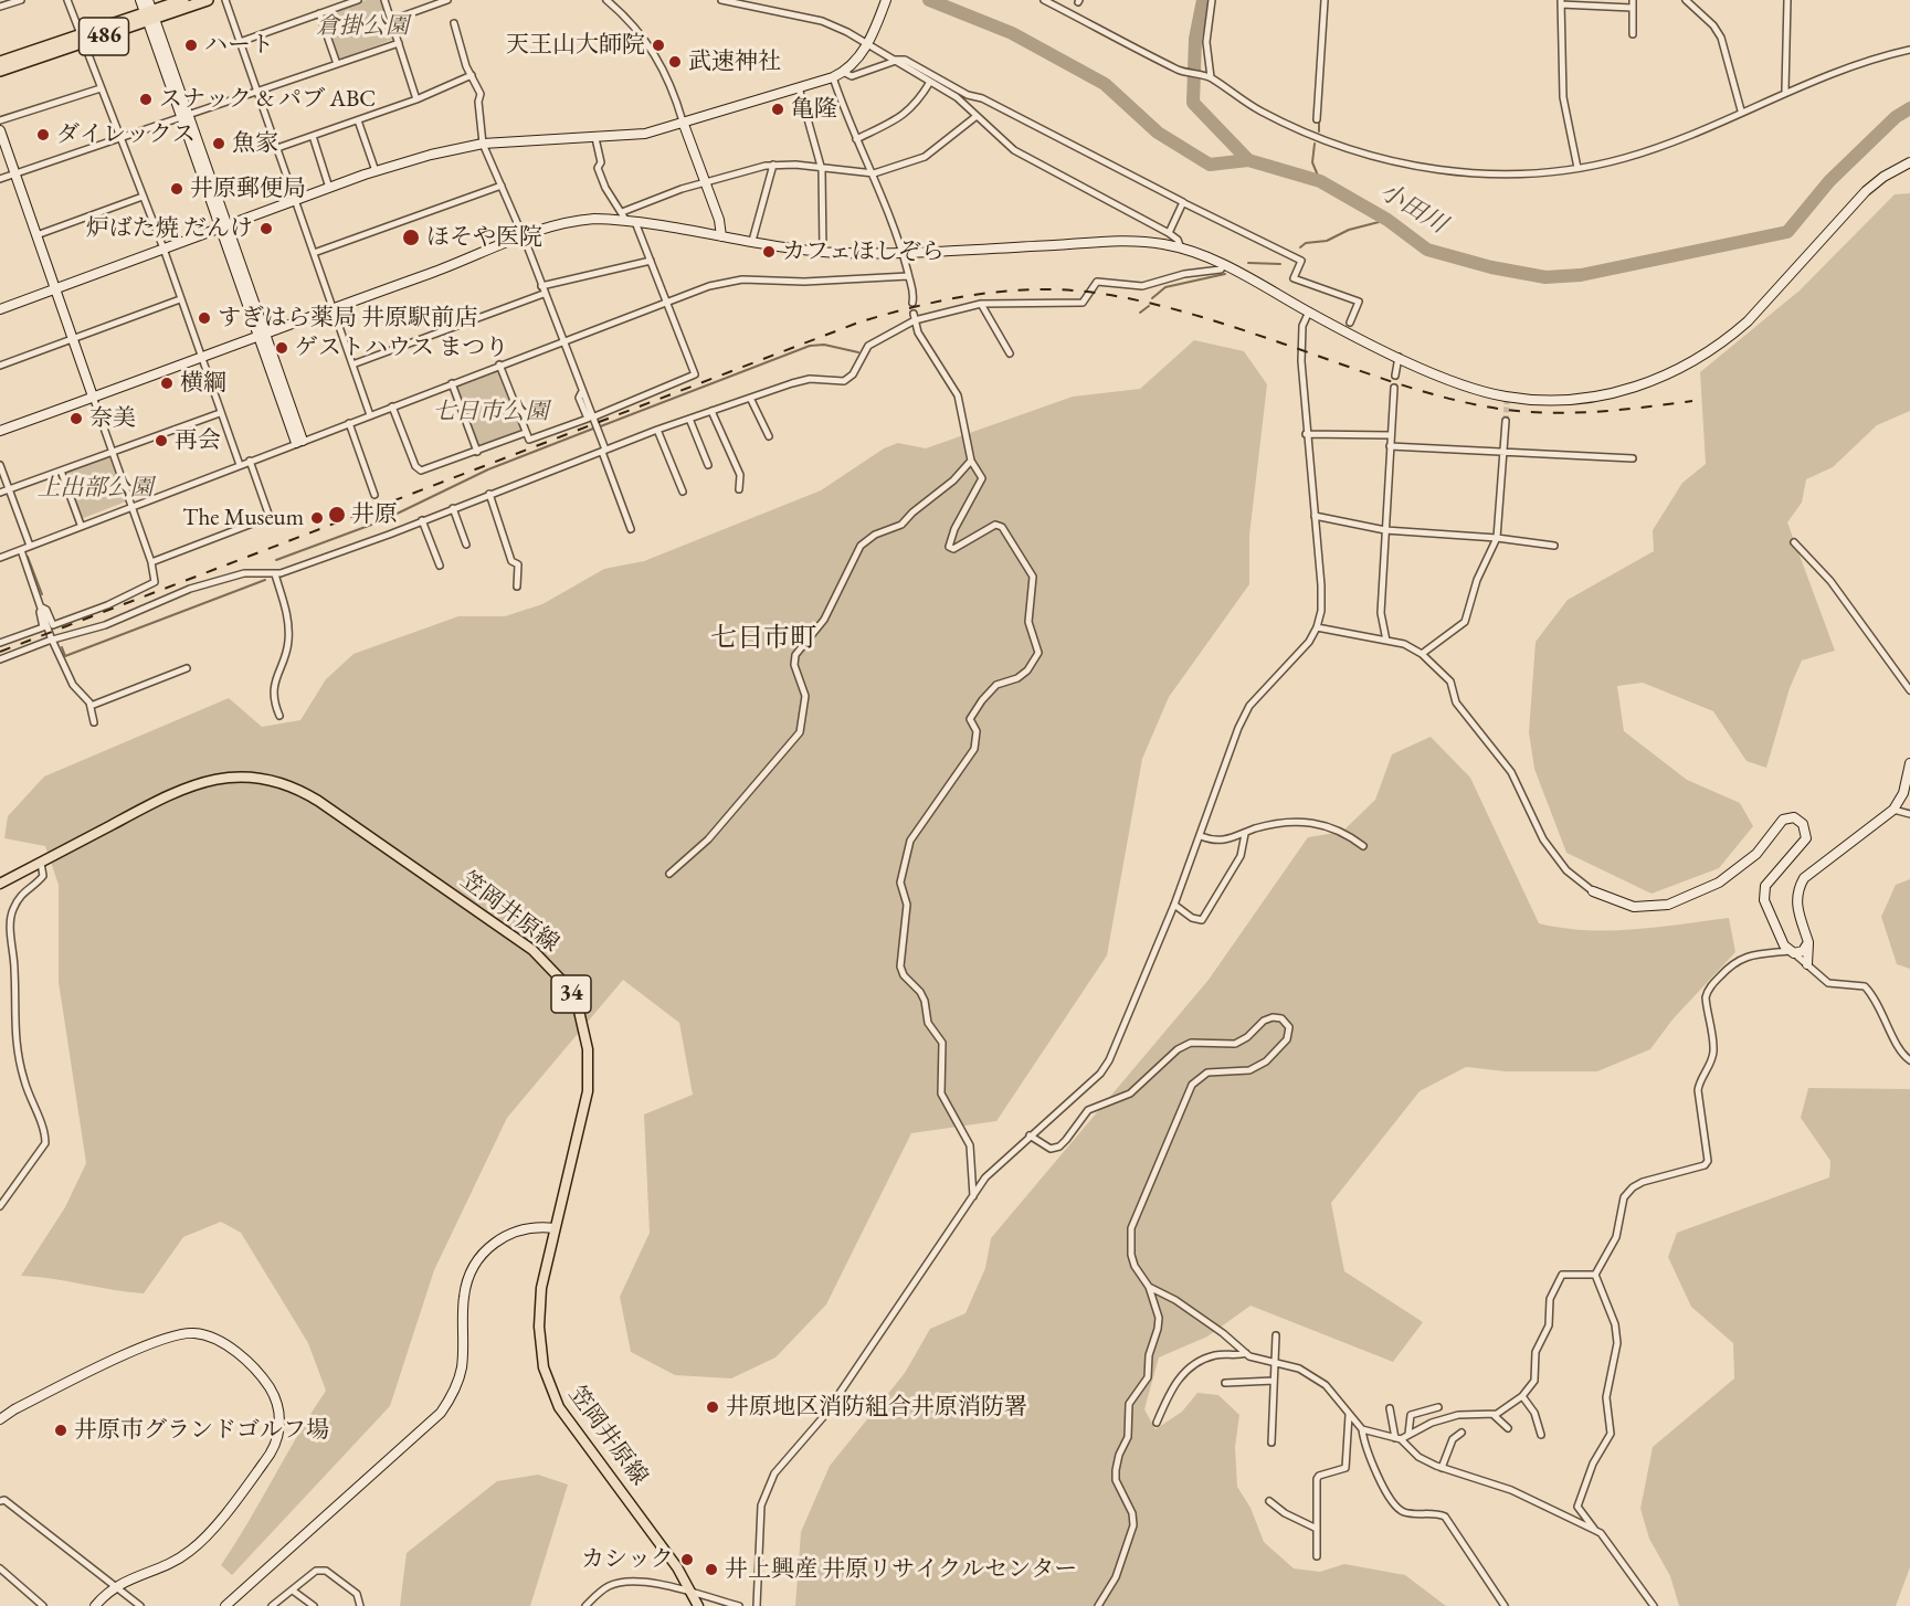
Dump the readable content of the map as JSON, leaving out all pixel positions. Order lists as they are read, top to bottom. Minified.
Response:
{"streets":{"highway":["486"],"main road":["笠岡井原線","34"]},"districts":["七日市町"],"water":["小田川"],"parks":["倉掛公園","七日市公園","上出部公園"],"places":["ハート","天王山大師院","武速神社","スナック & パブ ABC","亀隆","ダイレックス","魚家","井原郵便局","炉ばた焼 だんけ","ほそや医院","カフェほしぞら","すぎはら薬局 井原駅前店","ゲストハウス まつり","横綱","奈美","再会","井原","The Museum","井原地区消防組合井原消防署","井原市グランドゴルフ場","カシック","井上興産 井原リサイクルセンター"]}
